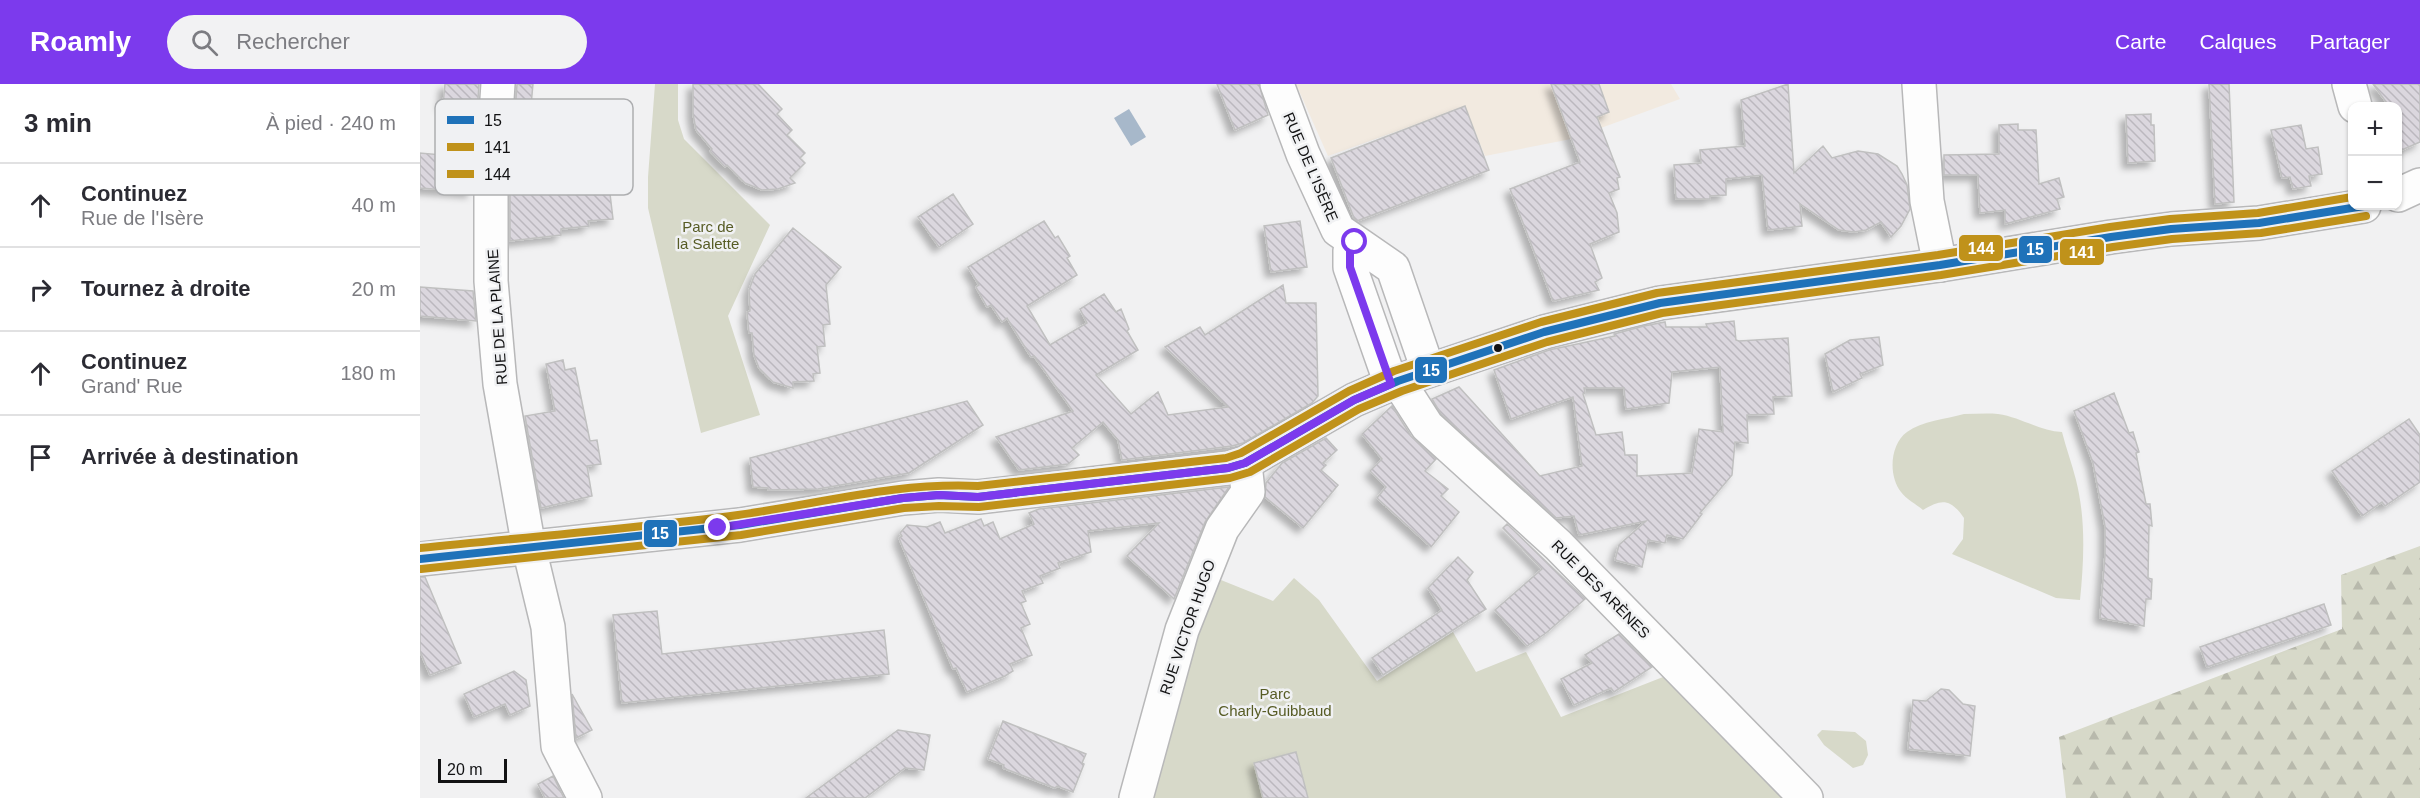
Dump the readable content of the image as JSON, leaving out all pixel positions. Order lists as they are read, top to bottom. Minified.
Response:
{"streets":{"street":["RUE DE L'ISÈRE","RUE DE LA PLAINE","RUE DES ARÈNES","RUE VICTOR HUGO"]},"parks":["Parc de la Salette","Parc Charly-Guibbaud"],"lines":["transit line 144","transit line 15","transit line 141"],"legend":["15","141","144"],"scale_bar":"20 m","page":{"header":"Roamly","search":"Rechercher","nav":["Carte","Calques","Partager"],"heading":["3 min","À pied · 240 m"],"map_buttons":["+","−"],"list":[["Continuez","Rue de l'Isère","40 m"],["Tournez à droite","20 m"],["Continuez","Grand' Rue","180 m"],"Arrivée à destination"],"scale":"20 m"}}
